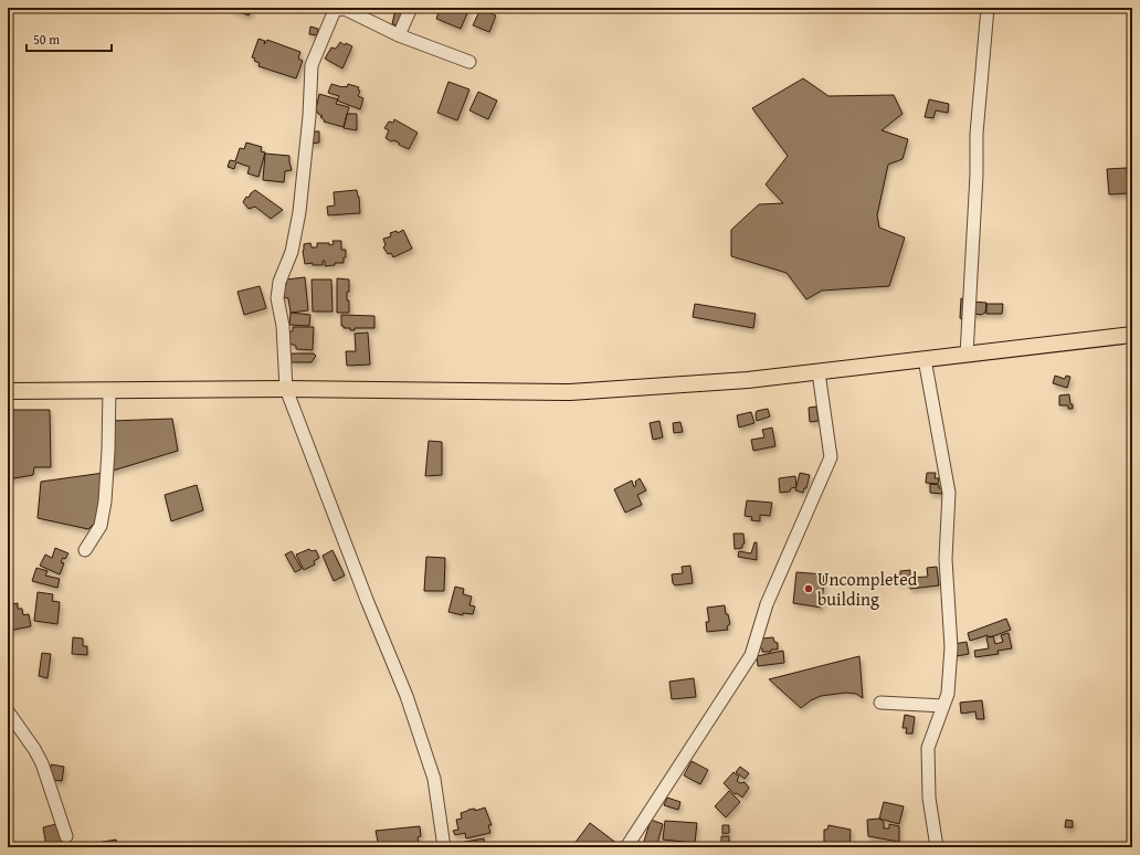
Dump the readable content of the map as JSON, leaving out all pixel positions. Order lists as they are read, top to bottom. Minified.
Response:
{"places":["Uncompleted building"],"scale_bar":"50 m"}
